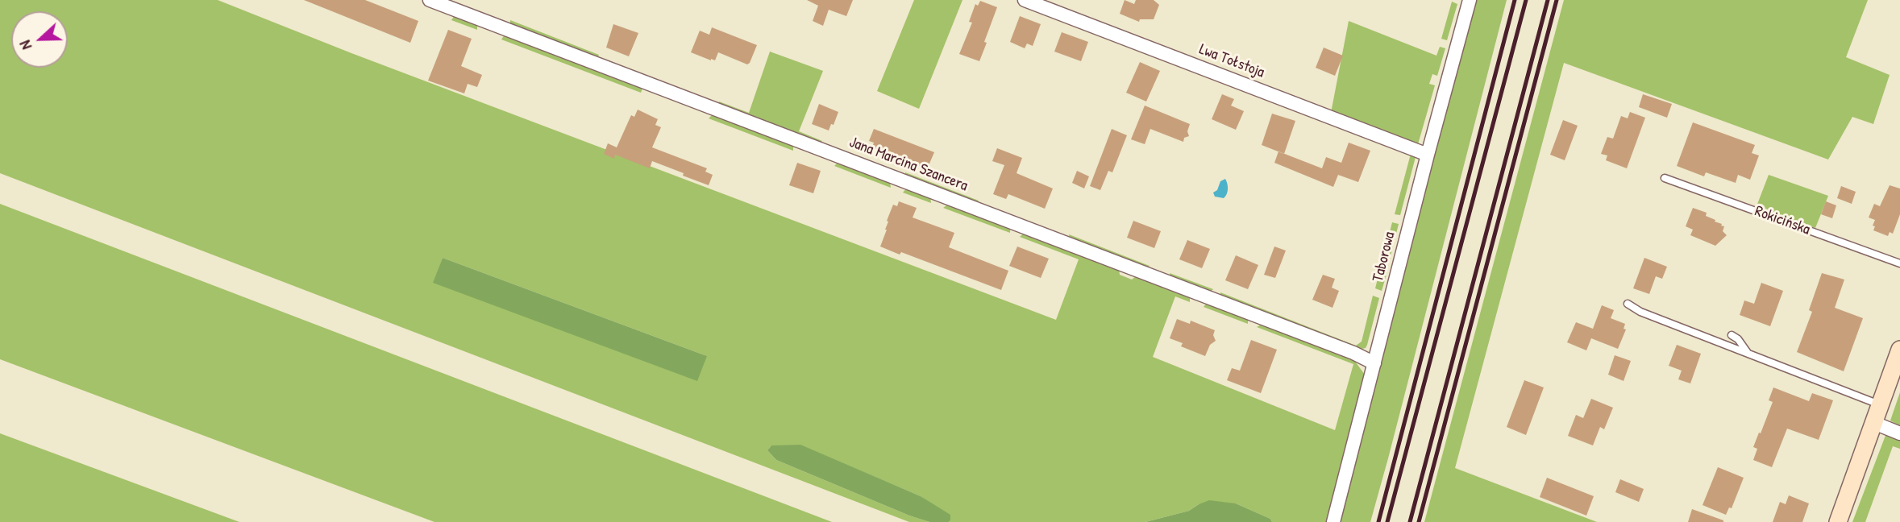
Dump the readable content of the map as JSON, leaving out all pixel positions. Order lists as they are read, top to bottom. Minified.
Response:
{"streets":{"street":["Lwa Tołstoja","Jana Marcina Szancera","Taborowa"],"lane":["Rokicińska"]},"crossings":[["Lwa Tołstoja","Taborowa"],["Jana Marcina Szancera","Taborowa"]],"north":"left"}
